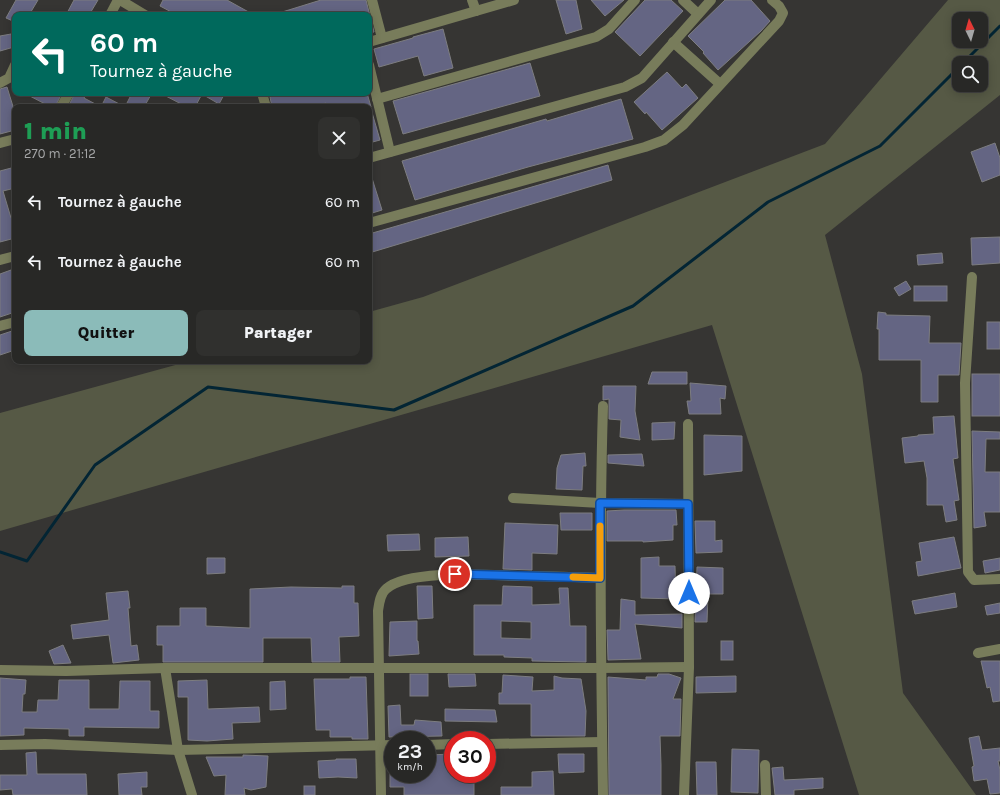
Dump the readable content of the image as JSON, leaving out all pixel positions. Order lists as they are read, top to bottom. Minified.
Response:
{"north":"top","page":{"turn":["60 m","Tournez à gauche"],"heading":["1 min","270 m · 21:12"],"list":[{"name":"Tournez à gauche","value":"60 m"},{"name":"Tournez à gauche","value":"60 m"}],"buttons":["Quitter","Partager"],"speed":"23 km/h","limit":"30"}}
